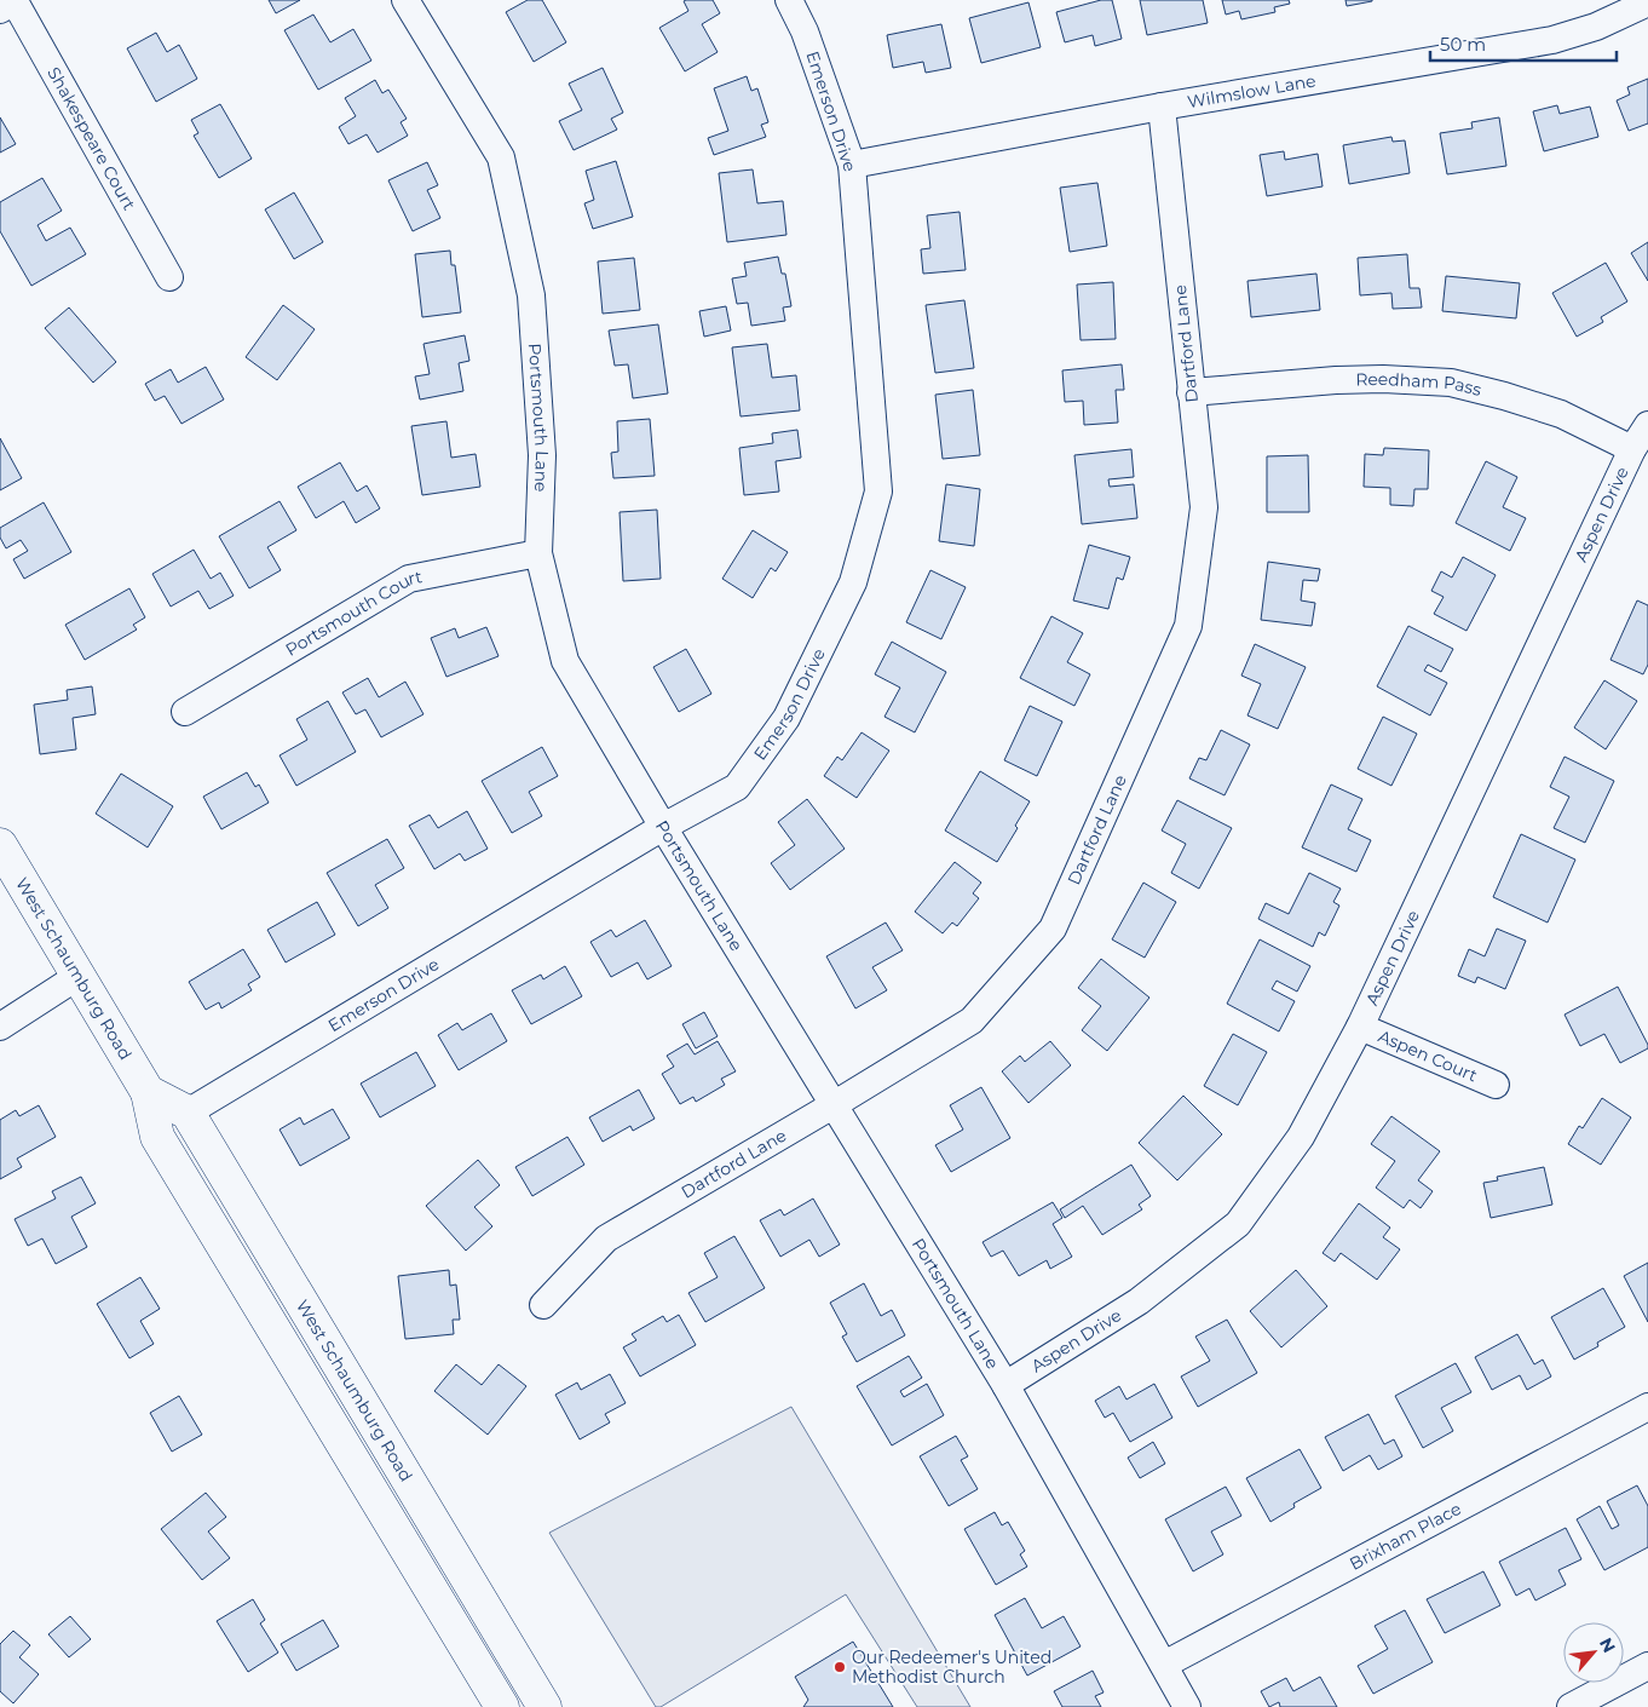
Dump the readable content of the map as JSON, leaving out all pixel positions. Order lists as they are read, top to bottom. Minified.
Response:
{"streets":{"main road":["West Schaumburg Road"],"street":["Wilmslow Lane","Emerson Drive","Shakespeare Court","Dartford Lane","Reedham Pass","Portsmouth Lane","Aspen Drive","Portsmouth Court","Aspen Court","Brixham Place"]},"crossings":[["Wilmslow Lane","Emerson Drive"],["Wilmslow Lane","Dartford Lane"],["Emerson Drive","Portsmouth Lane"],["Emerson Drive","West Schaumburg Road"],["Dartford Lane","Reedham Pass"],["Dartford Lane","Portsmouth Lane"],["Reedham Pass","Aspen Drive"],["Portsmouth Lane","Aspen Drive"],["Portsmouth Lane","Portsmouth Court"],["Portsmouth Lane","Brixham Place"],["Aspen Drive","Aspen Court"]],"places":["Our Redeemer's United Methodist Church"],"scale_bar":"50 m","north":"top right"}
